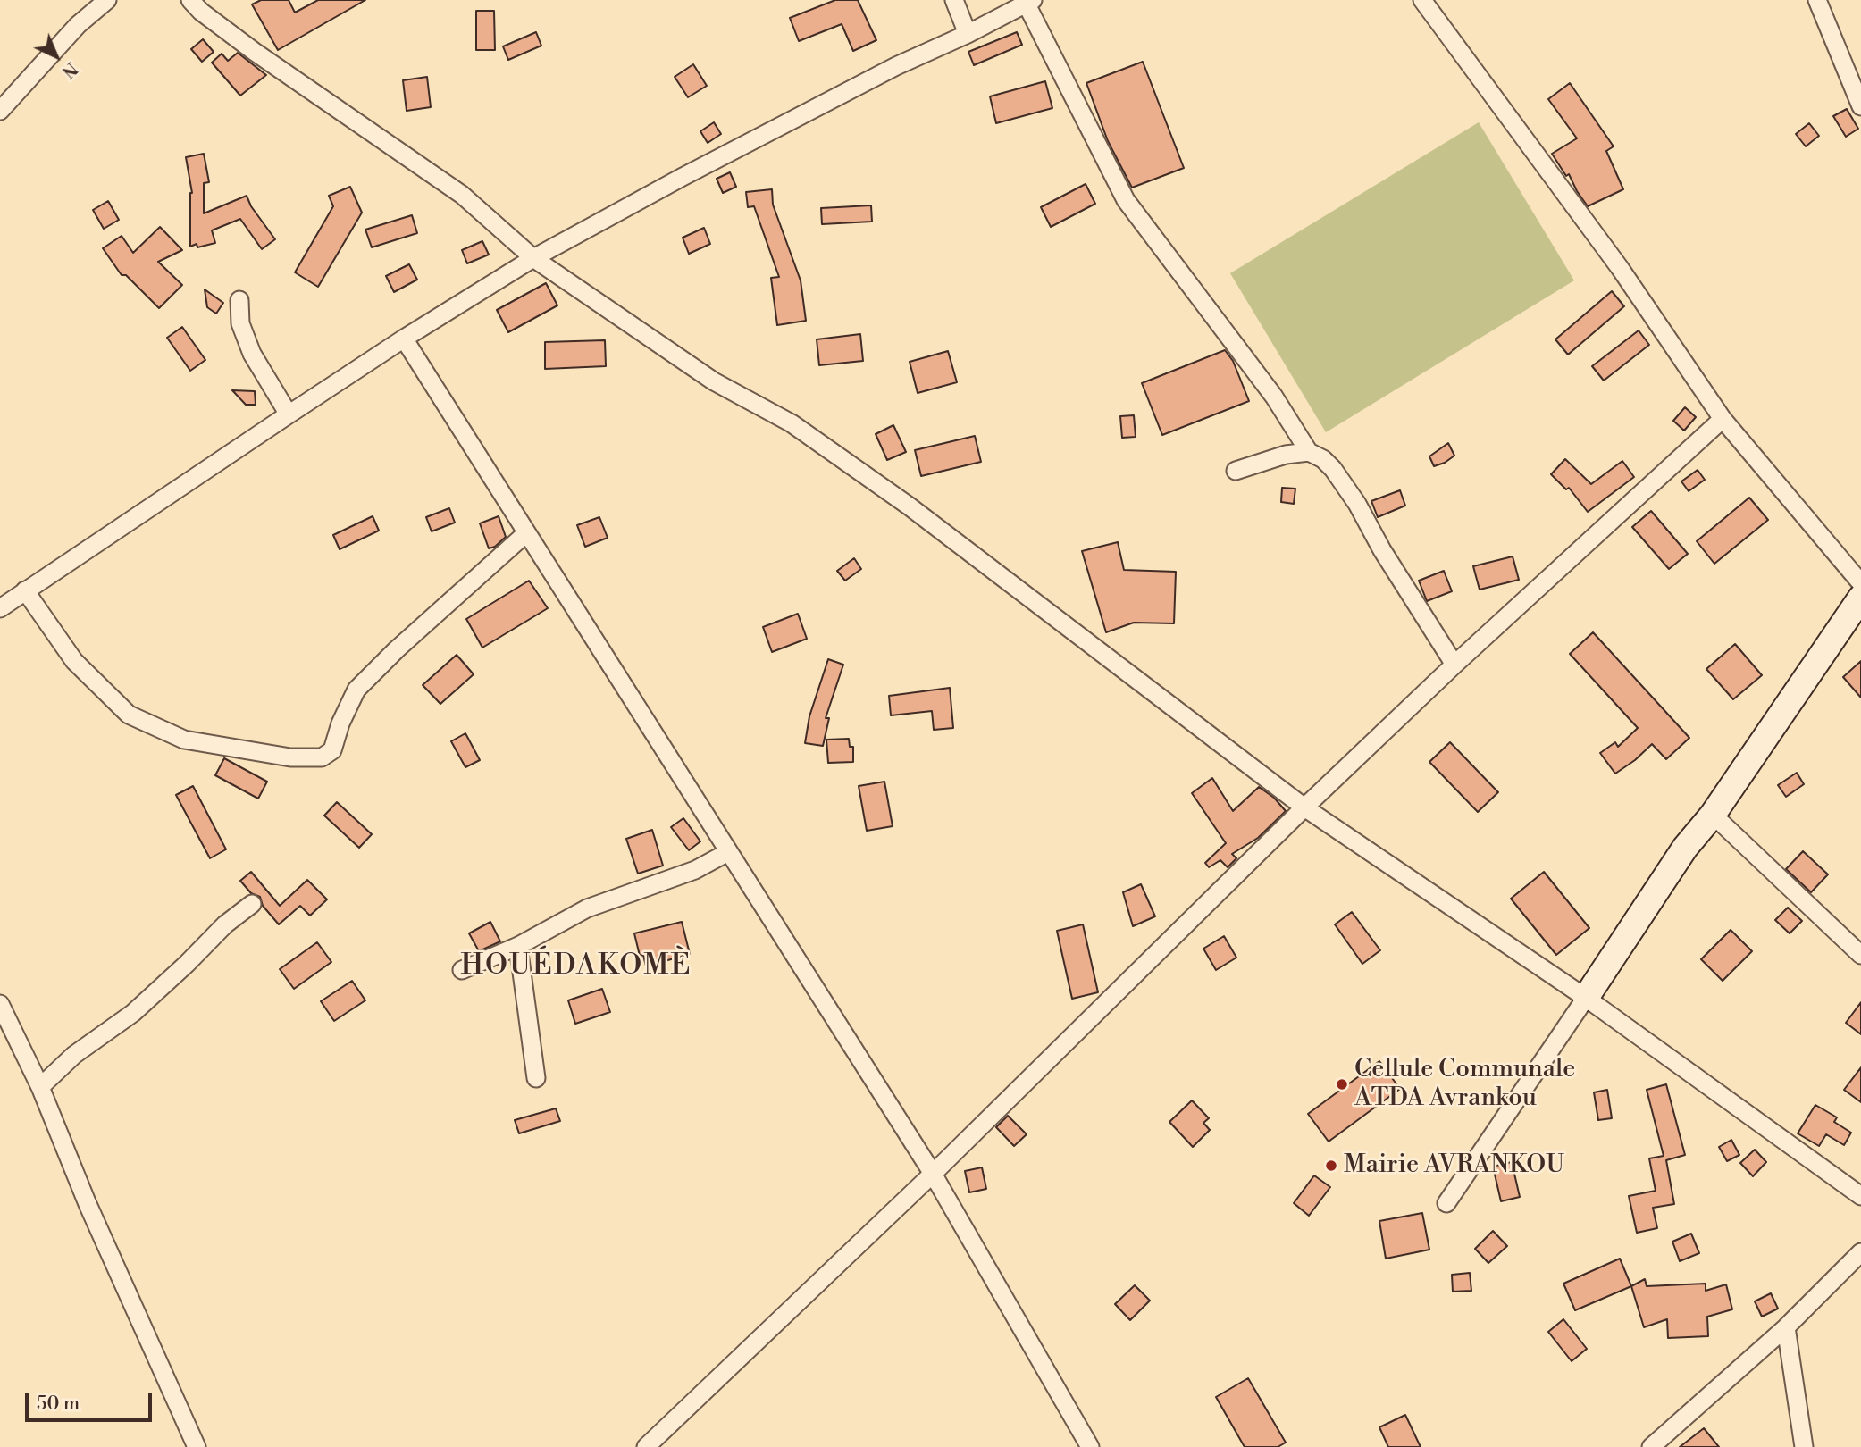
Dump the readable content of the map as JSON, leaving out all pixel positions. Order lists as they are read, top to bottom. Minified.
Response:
{"districts":["HOUÉDAKOMÈ"],"places":["Cellule Communale ATDA Avrankou","Mairie AVRANKOU"],"scale_bar":"50 m","north":"bottom right"}
